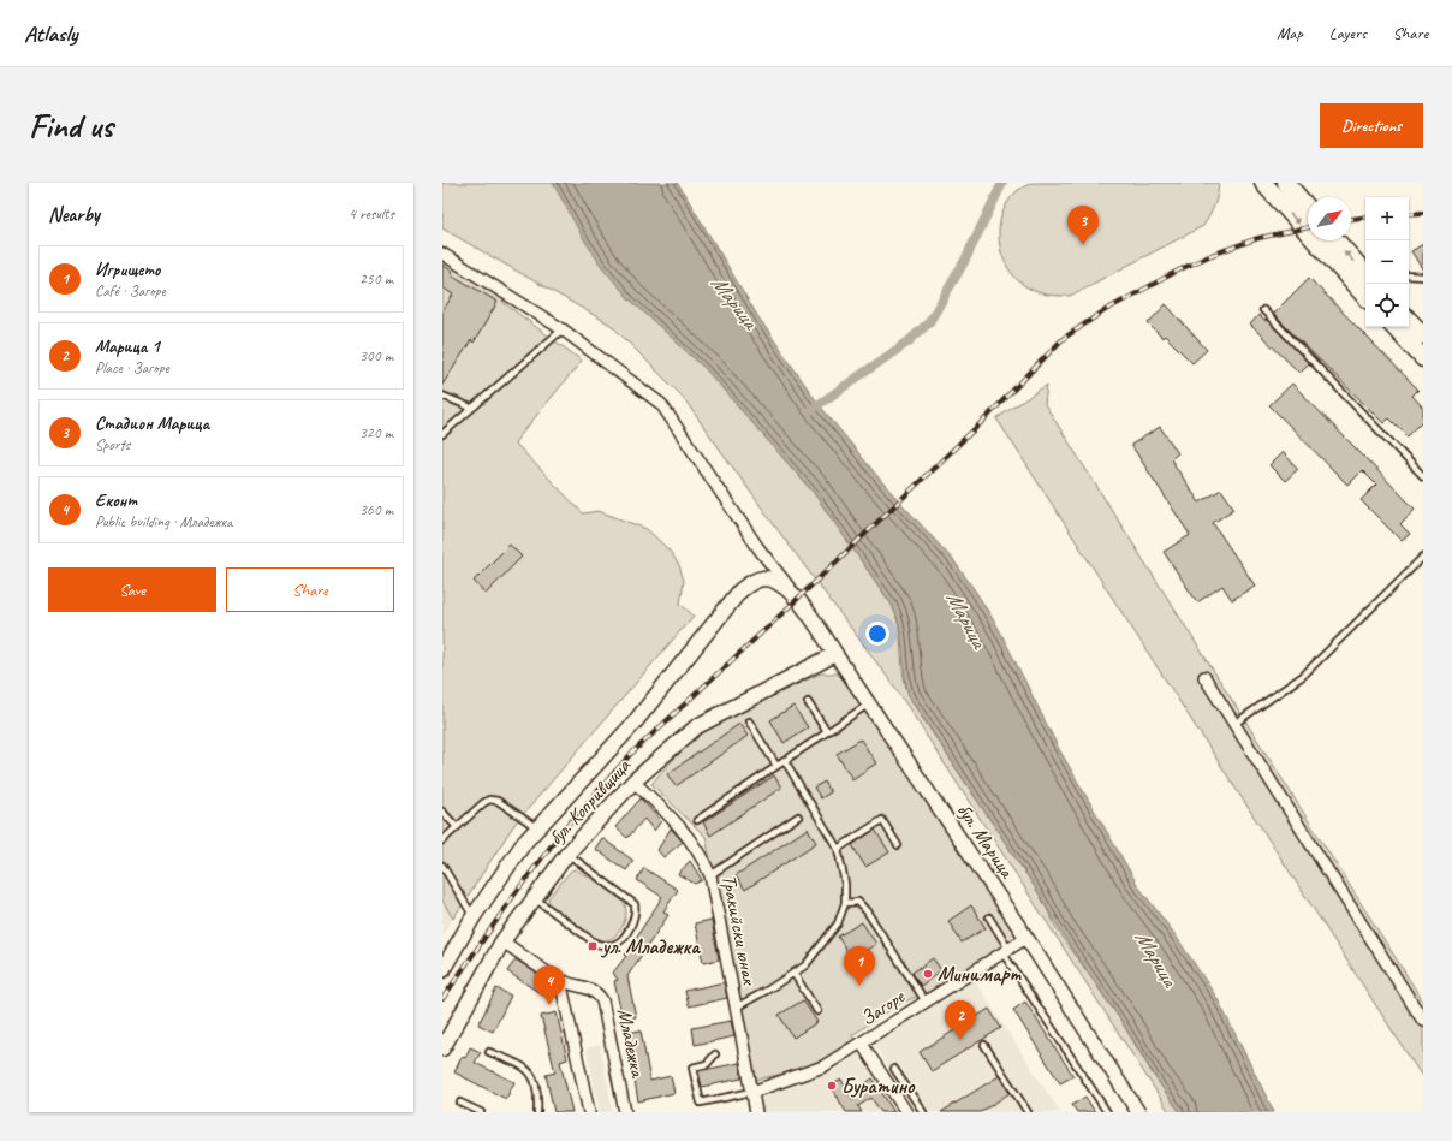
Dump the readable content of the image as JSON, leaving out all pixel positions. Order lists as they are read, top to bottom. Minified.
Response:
{"streets":{"main road":["бул. Копривщица","бул. Марица"],"street":["Тракийски юнак","Загоре","Младежка"]},"crossings":[["бул. Копривщица","бул. Марица"],["бул. Копривщица","Тракийски юнак"],["бул. Копривщица","Младежка"],["бул. Марица","Загоре"],["Тракийски юнак","Загоре"]],"water":["Марица"],"places":{"transit":["ул. Младежка"],"other":["Минимарт","Буратино"]},"north":"top right","page":{"header":"Atlasly","nav":["Map","Layers","Share"],"buttons":["Directions",["Save","Share"]],"title":"Find us","heading":["Nearby","4 results"],"map_buttons":["+","−"],"pins":["3","1","4","2"],"list":[{"mark":"1","name":"Игрището","note":"Café · Загоре","value":"250 m"},{"mark":"2","name":"Марица 1","note":"Place · Загоре","value":"300 m"},{"mark":"3","name":"Стадион Марица","note":"Sports","value":"320 m"},{"mark":"4","name":"Еконт","note":"Public building · Младежка","value":"360 m"}]}}
